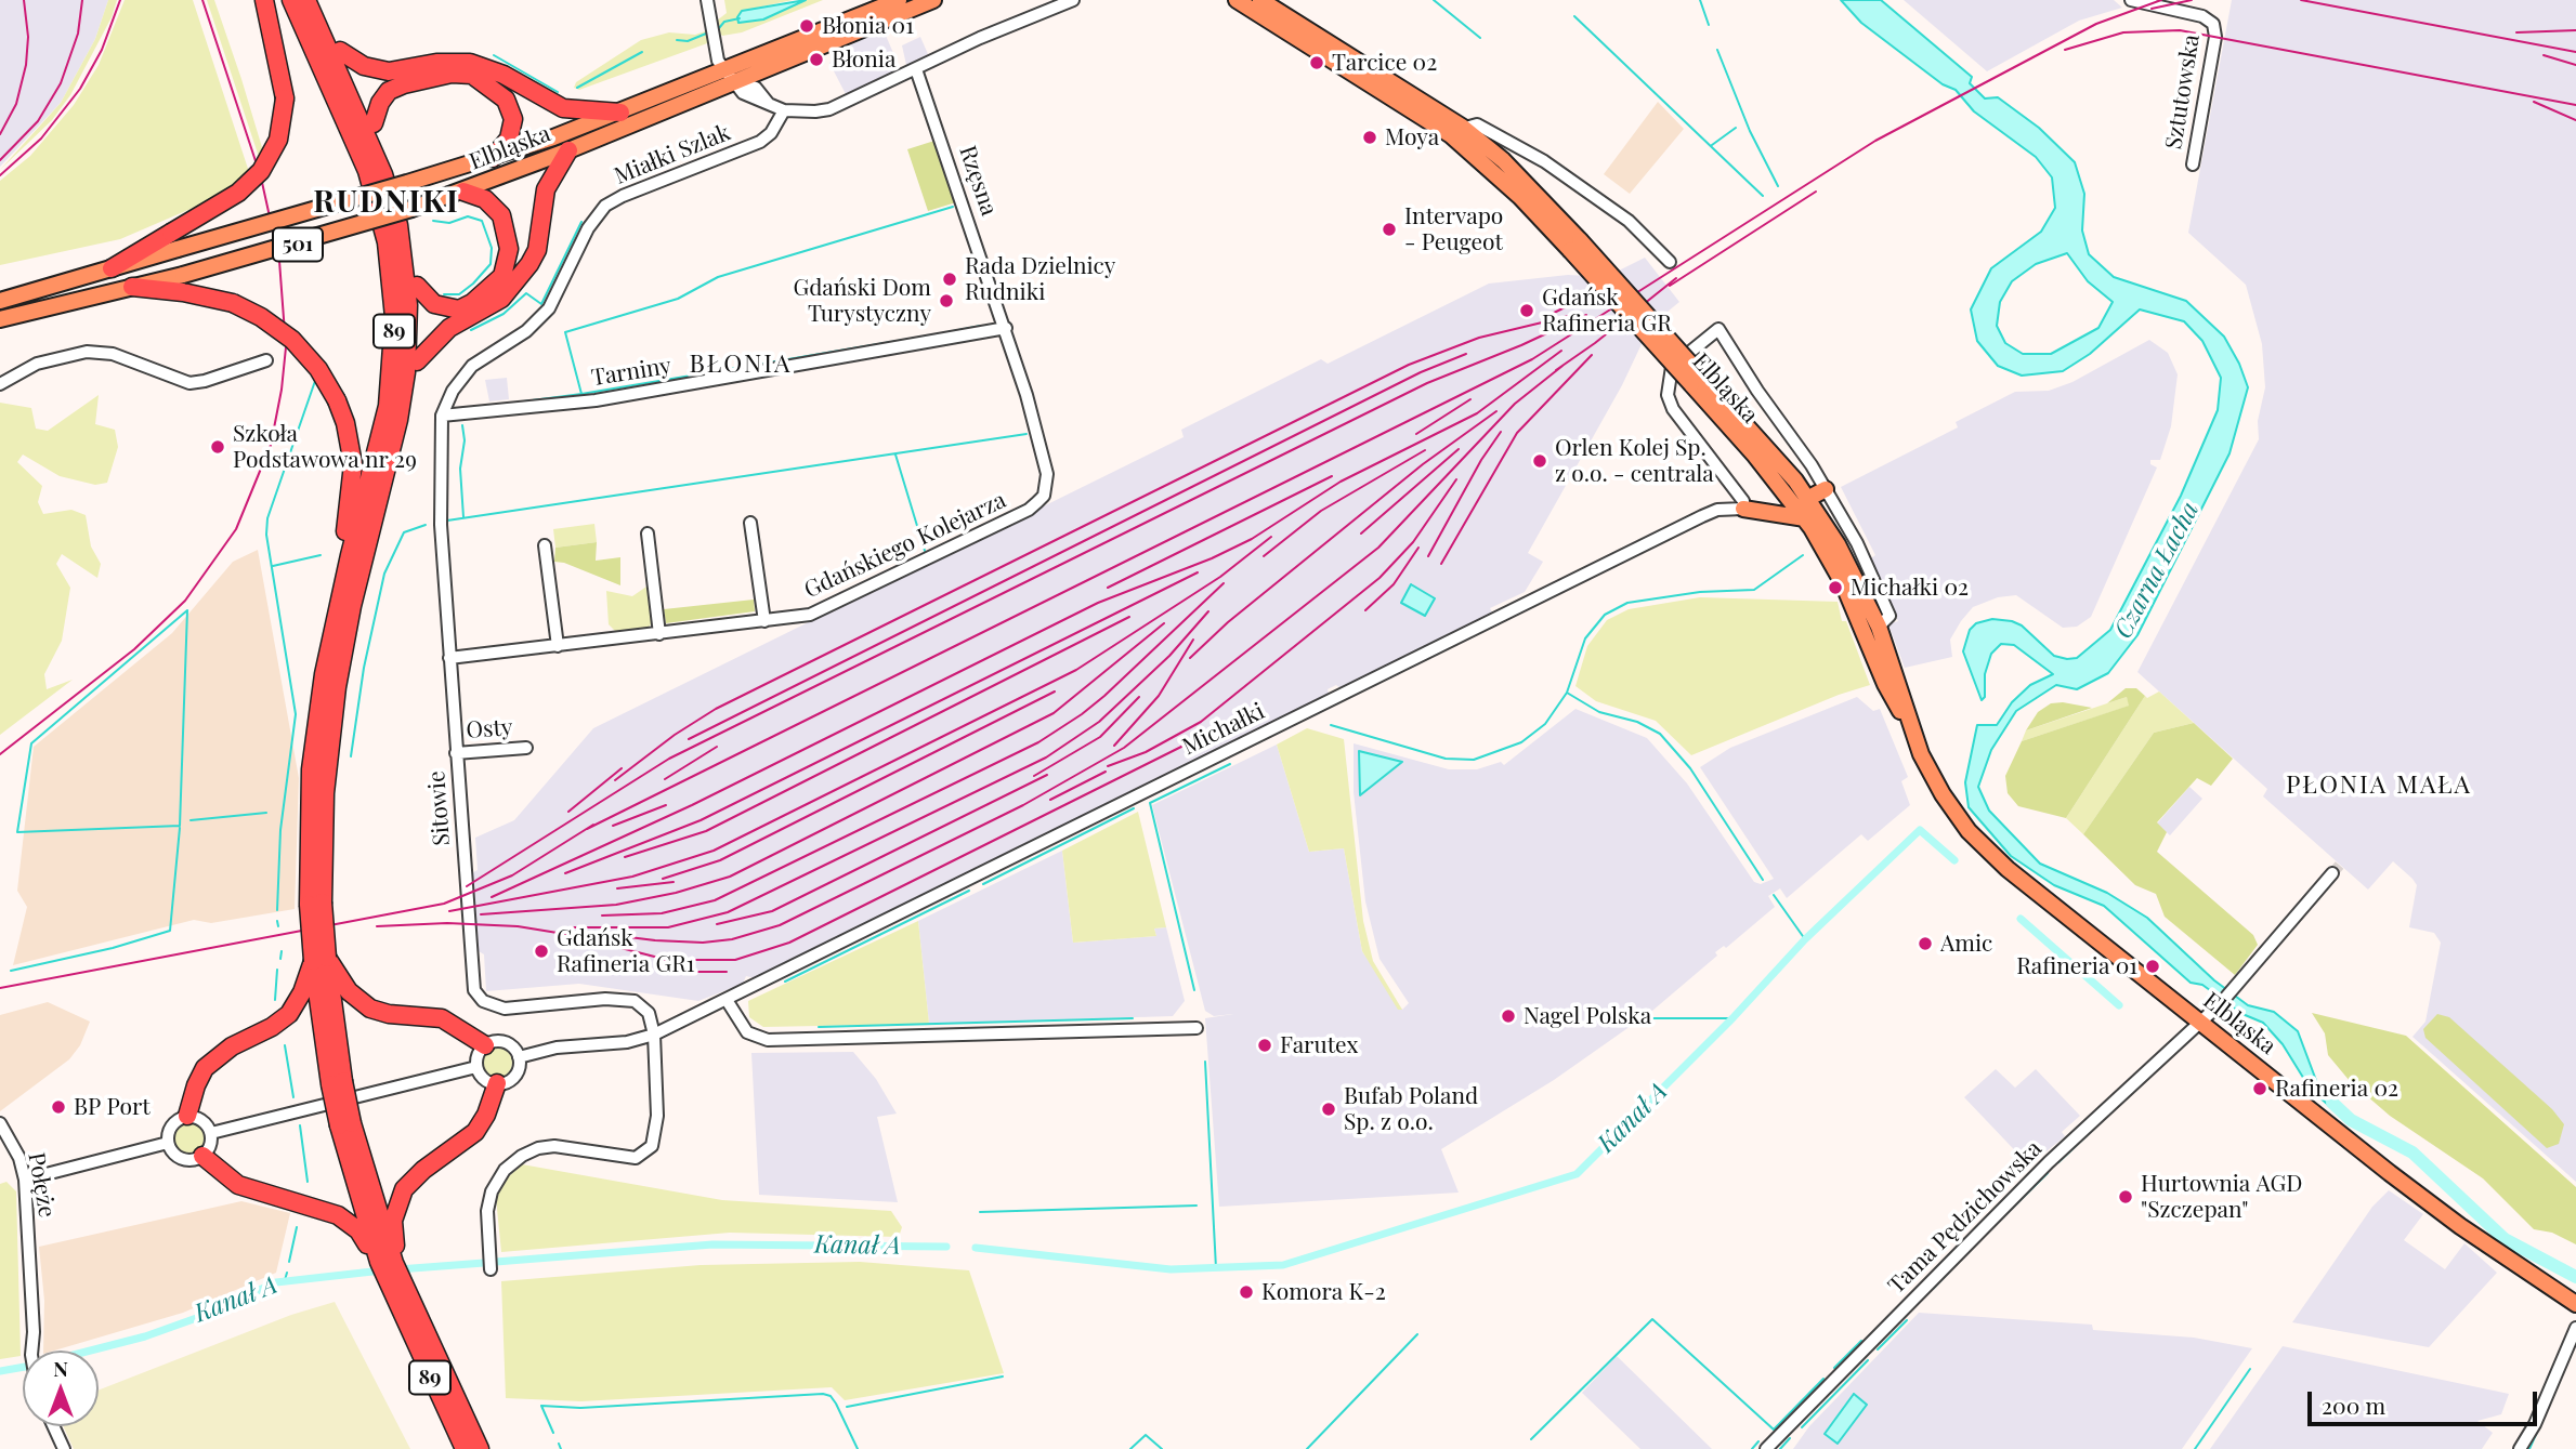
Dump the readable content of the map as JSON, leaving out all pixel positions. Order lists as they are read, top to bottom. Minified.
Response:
{"streets":{"highway":["89"],"main road":["Elbląska","501"],"street":["Sztutowska","Miałki Szlak","Rzęsna","Tarniny","Gdańskiego Kolejarza","Osty","Michałki","Sitowie","Połęże","Tama Pędzichowska"]},"crossings":[["Elbląska","Miałki Szlak"],["Elbląska","Michałki"],["Elbląska","Tama Pędzichowska"],["Miałki Szlak","Rzęsna"],["Miałki Szlak","Tarniny"],["Miałki Szlak","Sitowie"],["Rzęsna","Tarniny"],["Rzęsna","Gdańskiego Kolejarza"],["Tarniny","Sitowie"],["Gdańskiego Kolejarza","Sitowie"],["Osty","Sitowie"],["Michałki","Sitowie"]],"districts":["RUDNIKI","BŁONIA","PŁONIA MAŁA"],"water":["Czarna Łacha","Kanał A"],"places":["Błonia 01","Błonia","Tarcice 02","Moya","Intervapo - Peugeot","Rada Dzielnicy Rudniki","Gdański Dom Turystyczny","Gdańsk Rafineria GR","Szkoła Podstawowa nr 29","Orlen Kolej Sp. z o.o. - centrala","Michałki 02","Amic","Gdańsk Rafineria GR1","Rafineria 01","Nagel Polska","Farutex","Rafineria 02","BP Port","Bufab Poland Sp. z o.o.","Hurtownia AGD \"Szczepan\"","Komora K-2"],"scale_bar":"200 m","north":"top"}
